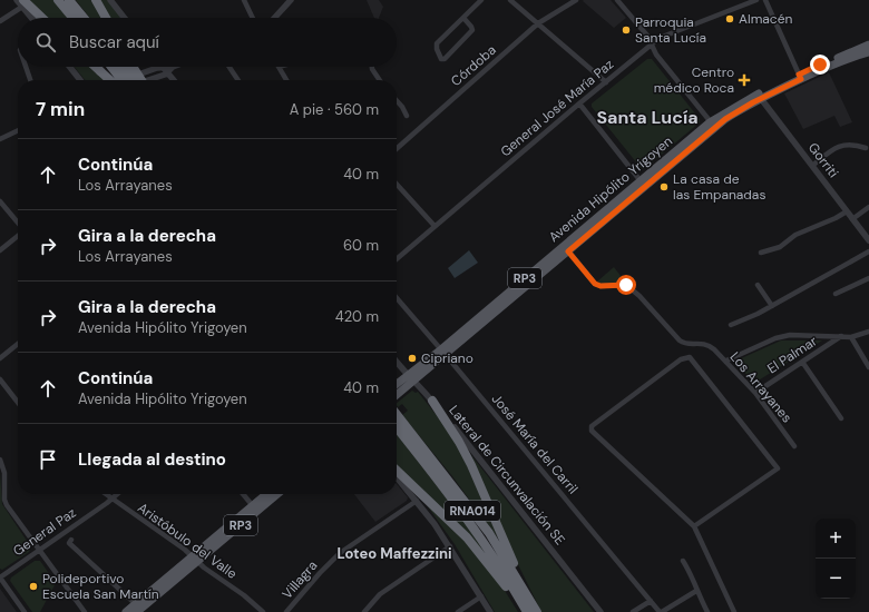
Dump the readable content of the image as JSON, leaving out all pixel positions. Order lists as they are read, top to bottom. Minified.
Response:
{"streets":{"highway":["RNA014"],"main road":["Avenida Hipólito Yrigoyen","RP3"],"street":["Córdoba","General José María Paz","Gorriti","El Palmar","Los Arrayanes","José María del Carril","Lateral de Circunvalación SE","General Paz","Aristóbulo del Valle","Villagra"]},"crossings":[["Gorriti","Avenida Hipólito Yrigoyen"],["Avenida Hipólito Yrigoyen","Los Arrayanes"],["Avenida Hipólito Yrigoyen","José María del Carril"],["Avenida Hipólito Yrigoyen","Lateral de Circunvalación SE"],["RP3","Aristóbulo del Valle"],["El Palmar","Los Arrayanes"],["General Paz","Aristóbulo del Valle"]],"districts":["Santa Lucía","Loteo Maffezzini"],"places":{"other":["Almacén","Parroquia Santa Lucía","La casa de las Empanadas","Cipriano","Polideportivo Escuela San Martín"],"health":["Centro médico Roca"]},"page":{"search":"Buscar aquí","heading":["7 min","A pie · 560 m"],"list":[["Continúa","Los Arrayanes","40 m"],["Gira a la derecha","Los Arrayanes","60 m"],["Gira a la derecha","Avenida Hipólito Yrigoyen","420 m"],["Continúa","Avenida Hipólito Yrigoyen","40 m"],"Llegada al destino"],"map_buttons":["+","−"]}}
